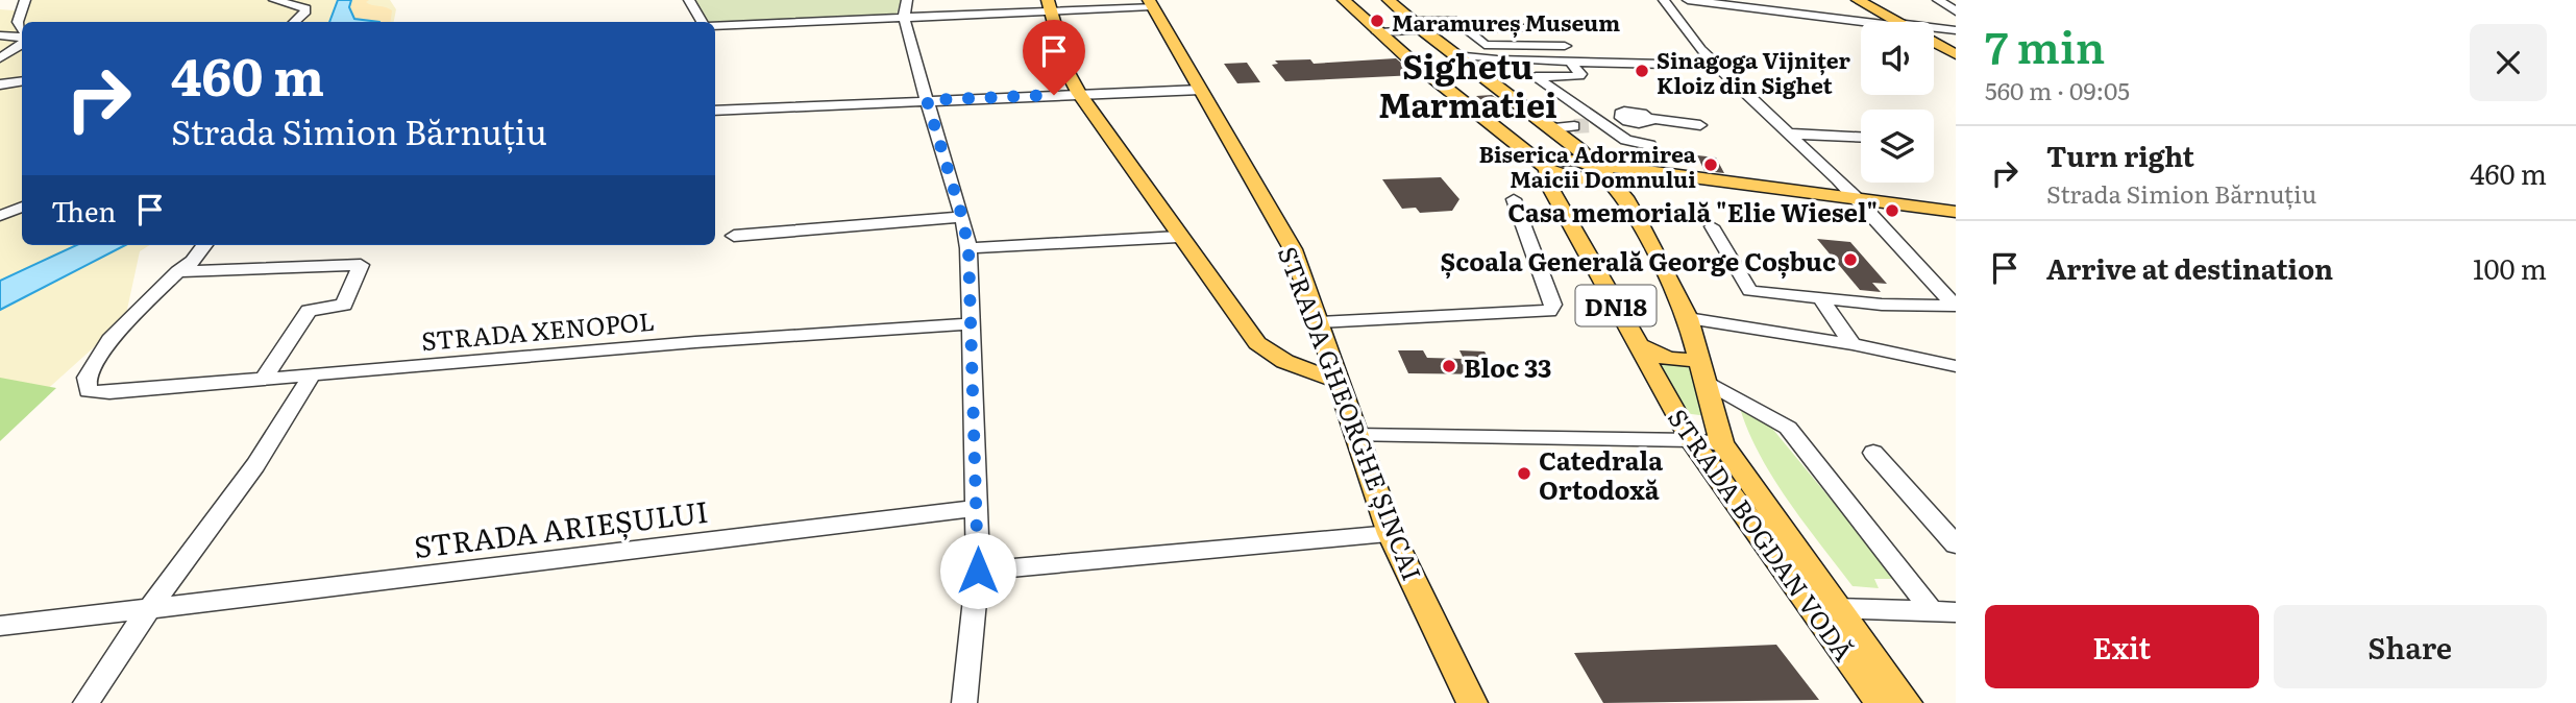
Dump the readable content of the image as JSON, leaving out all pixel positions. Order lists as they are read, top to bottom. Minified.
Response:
{"streets":{"main road":["DN18","STRADA GHEORGHE ȘINCAI","STRADA BOGDAN VODĂ"],"street":["STRADA XENOPOL","STRADA ARIEȘULUI"]},"crossings":[["DN18","STRADA BOGDAN VODĂ"]],"districts":["Sighetu Marmatiei"],"places":["Maramureș Museum","Sinagoga Vijnițer Kloiz din Sighet","Biserica Adormirea Maicii Domnului","Casa memorială \"Elie Wiesel\"","Școala Generală George Coșbuc","Bloc 33","Catedrala Ortodoxă"],"page":{"heading":["7 min","560 m · 09:05"],"turn":["460 m","Strada Simion Bărnuțiu"],"list":[{"name":"Turn right","note":"Strada Simion Bărnuțiu","value":"460 m"},{"name":"Arrive at destination","value":"100 m"}],"then":"Then","buttons":["Exit","Share"]}}
